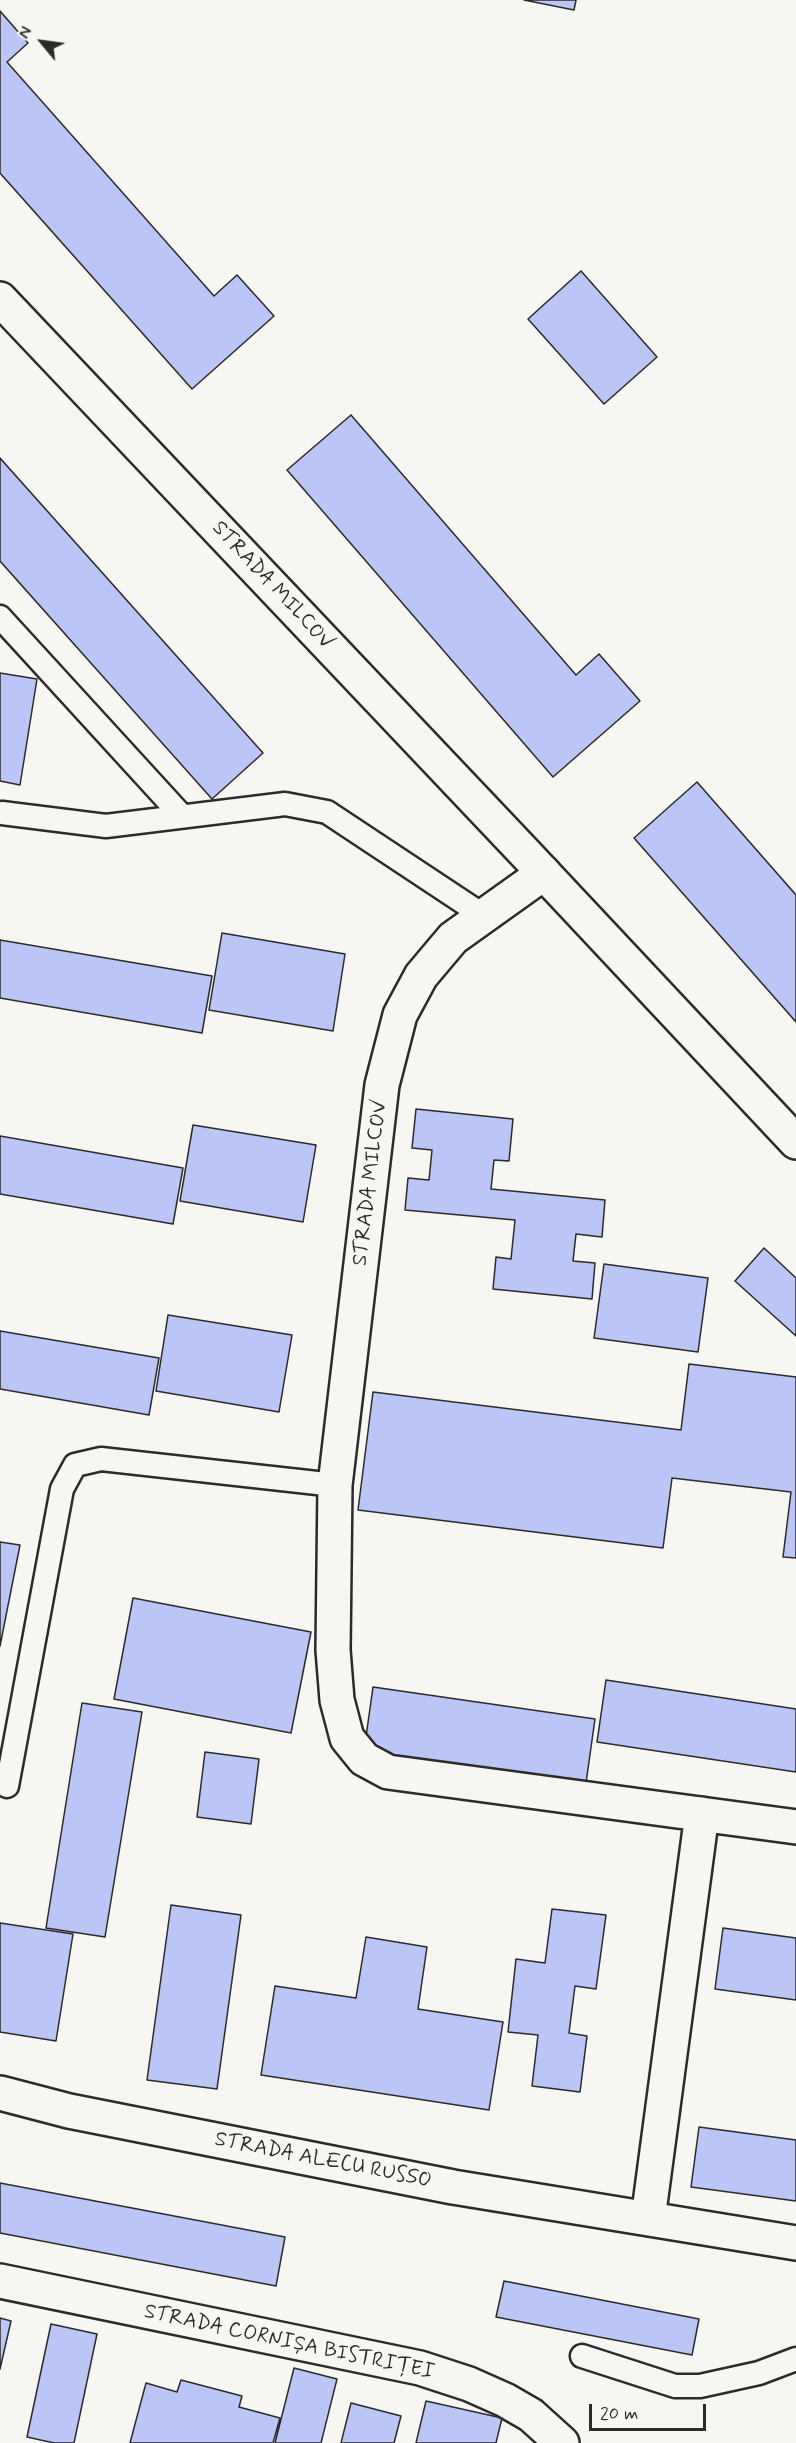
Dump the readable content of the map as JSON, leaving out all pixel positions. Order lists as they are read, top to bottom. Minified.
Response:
{"streets":{"street":["STRADA MILCOV","STRADA ALECU RUSSO","STRADA CORNIȘA BISTRIȚEI"]},"scale_bar":"20 m","north":"top left"}
